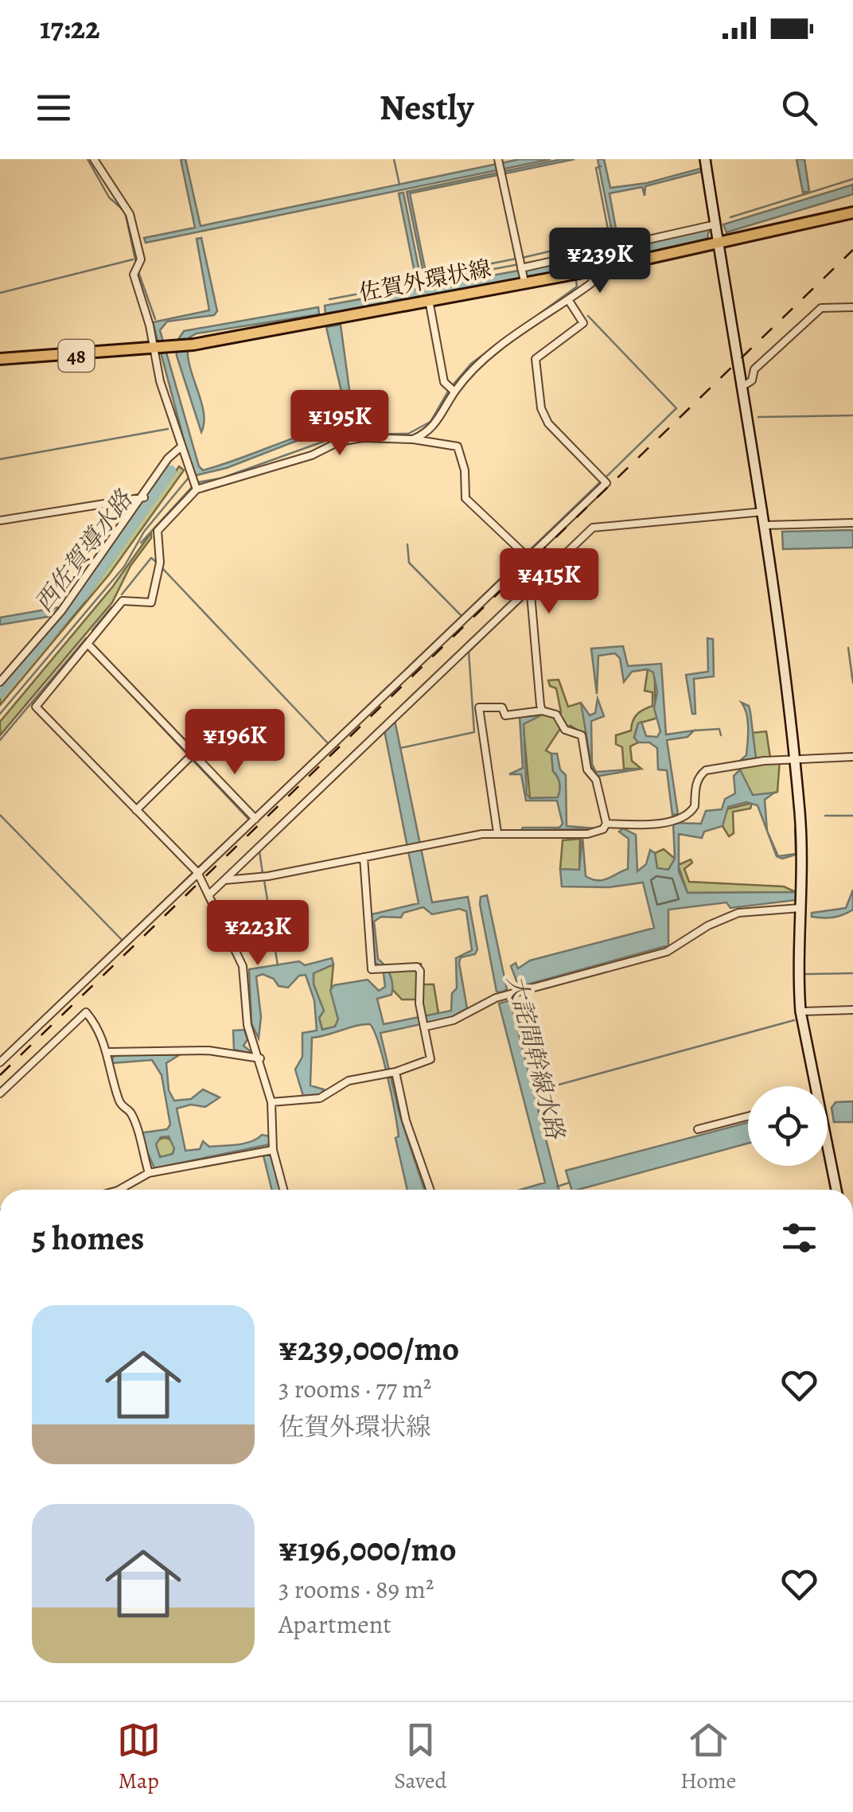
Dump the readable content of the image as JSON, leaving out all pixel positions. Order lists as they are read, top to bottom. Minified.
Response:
{"streets":{"main road":["佐賀外環状線","48"]},"water":["西佐賀導水路","大詫間幹線水路"],"page":{"status":"17:22","header":"Nestly","price":["¥239K","¥195K","¥415K","¥196K","¥223K"],"heading":"5 homes","list":[{"name":"¥239,000/mo","note":"3 rooms · 77 m² · 佐賀外環状線"},{"name":"¥196,000/mo","note":"3 rooms · 89 m² · Apartment"}],"tabs":["Map","Saved","Home"]}}
